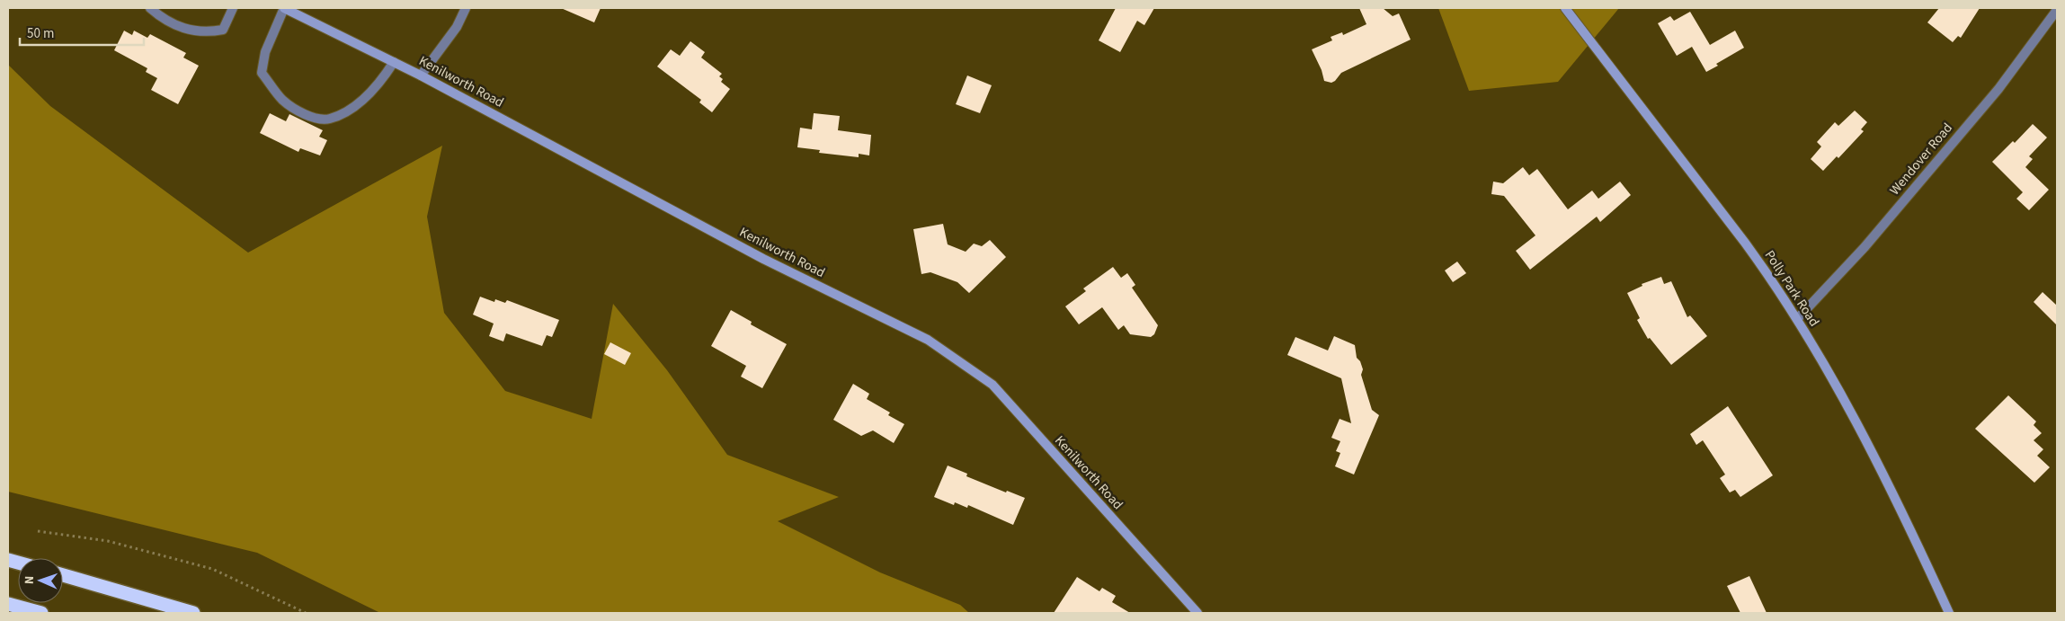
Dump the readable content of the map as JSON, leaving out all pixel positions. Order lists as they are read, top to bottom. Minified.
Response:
{"streets":{"street":["Kenilworth Road","Wendover Road","Polly Park Road"]},"crossings":[["Wendover Road","Polly Park Road"]],"scale_bar":"50 m","north":"left"}
